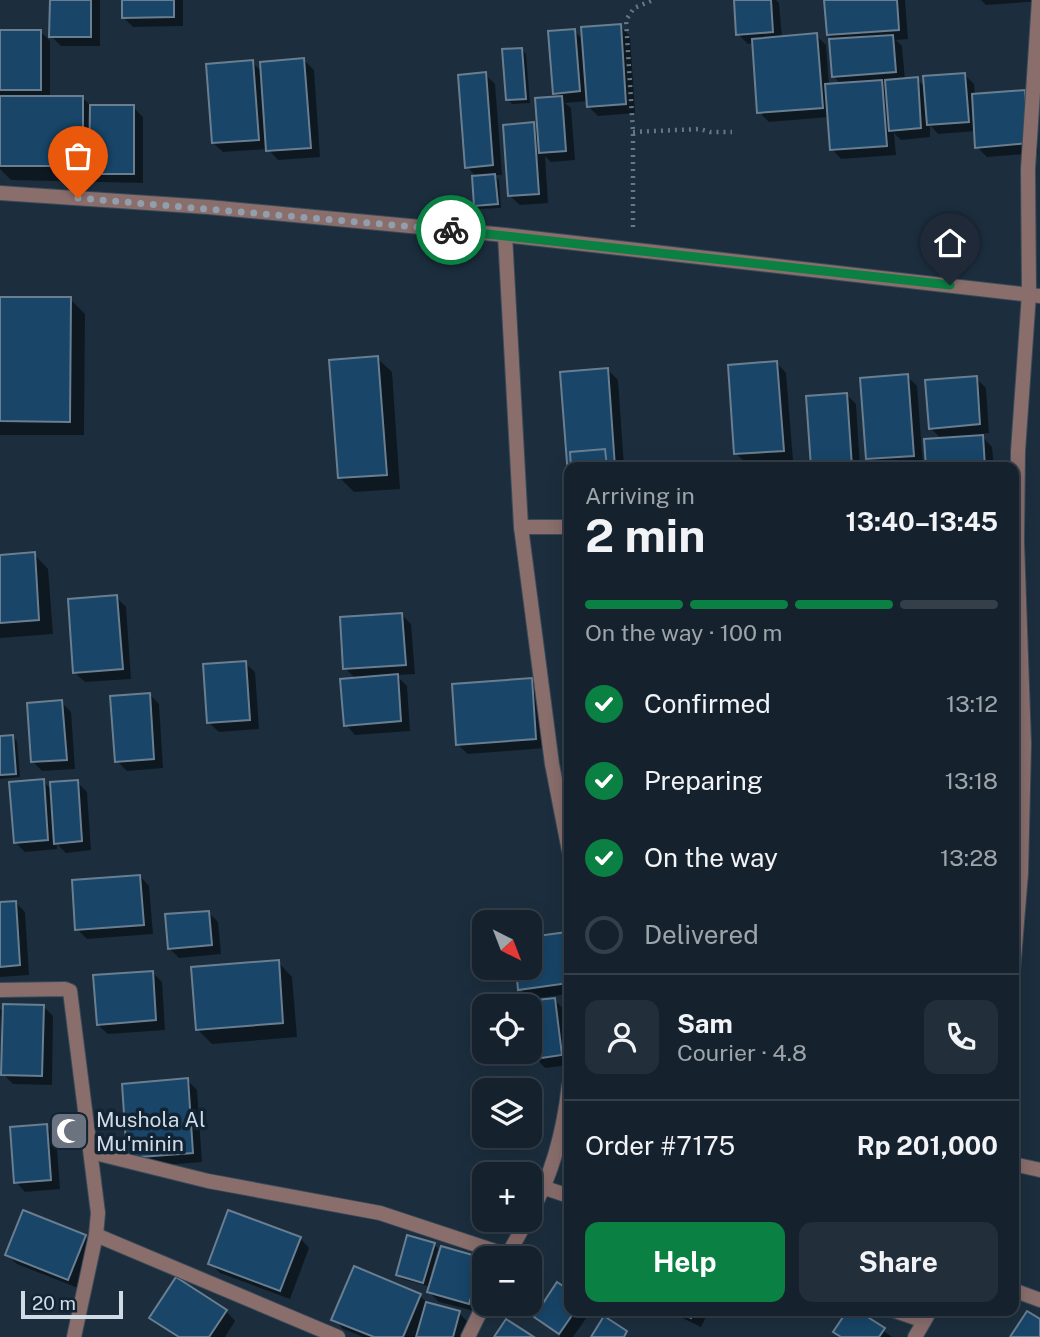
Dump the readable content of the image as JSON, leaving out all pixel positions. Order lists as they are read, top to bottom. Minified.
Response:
{"places":{"mosque":["Mushola Al Mu'minin"]},"scale_bar":"20 m","north":"bottom right","page":{"heading":["2 min","Arriving in","13:40–13:45"],"panel":["Sam","Courier · 4.8","Order #7175","Rp 201,000"],"bar":"On the way · 100 m","list":[["Confirmed","13:12"],["Preparing","13:18"],["On the way","13:28"],"Delivered"],"map_buttons":["+","−"],"buttons":["Help","Share"],"scale":"20 m"}}
